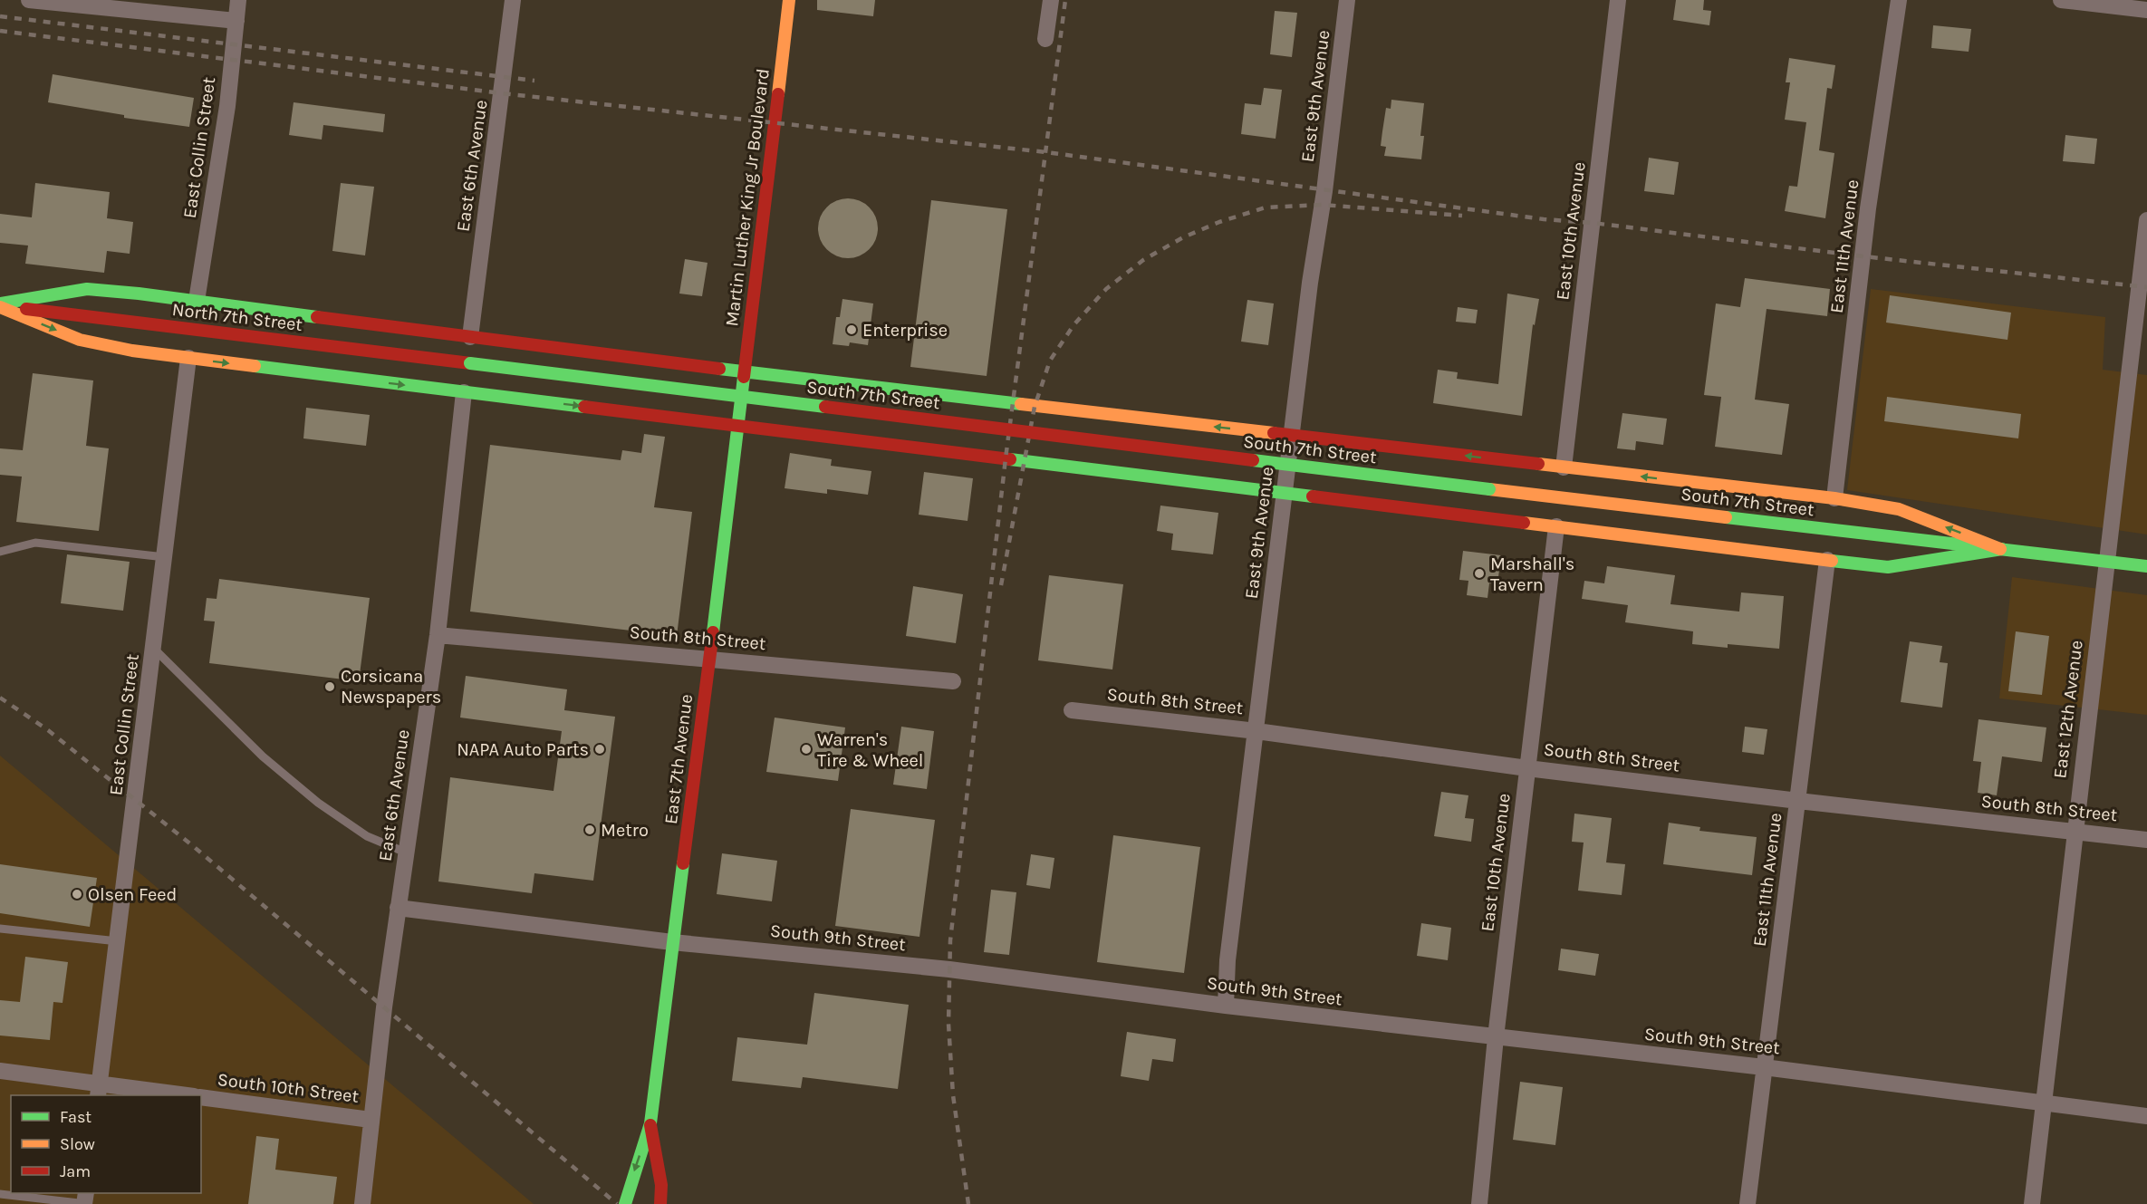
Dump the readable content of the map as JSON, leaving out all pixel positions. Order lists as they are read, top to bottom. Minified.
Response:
{"streets":{"main road":["Martin Luther King Jr Boulevard","North 7th Street","South 7th Street","East 7th Avenue"],"street":["East 9th Avenue","East Collin Street","East 6th Avenue","East 10th Avenue","East 11th Avenue","South 8th Street","East 12th Avenue","South 9th Street","South 10th Street"]},"crossings":[["East 9th Avenue","South 8th Street"],["East 9th Avenue","South 9th Street"],["East Collin Street","South 10th Street"],["East 6th Avenue","South 8th Street"],["East 6th Avenue","South 9th Street"],["East 6th Avenue","South 10th Street"],["Martin Luther King Jr Boulevard","East 7th Avenue"],["East 10th Avenue","South 8th Street"],["East 10th Avenue","South 9th Street"],["East 11th Avenue","South 8th Street"],["East 11th Avenue","South 9th Street"],["North 7th Street","South 7th Street"],["South 7th Street","East 12th Avenue"],["South 8th Street","East 12th Avenue"],["South 8th Street","East 7th Avenue"],["East 12th Avenue","South 9th Street"],["East 7th Avenue","South 9th Street"]],"places":["Enterprise","Marshall's Tavern","Corsicana Newspapers","NAPA Auto Parts","Warren's Tire & Wheel","Metro","Olsen Feed"],"legend":["Fast","Slow","Jam"]}
